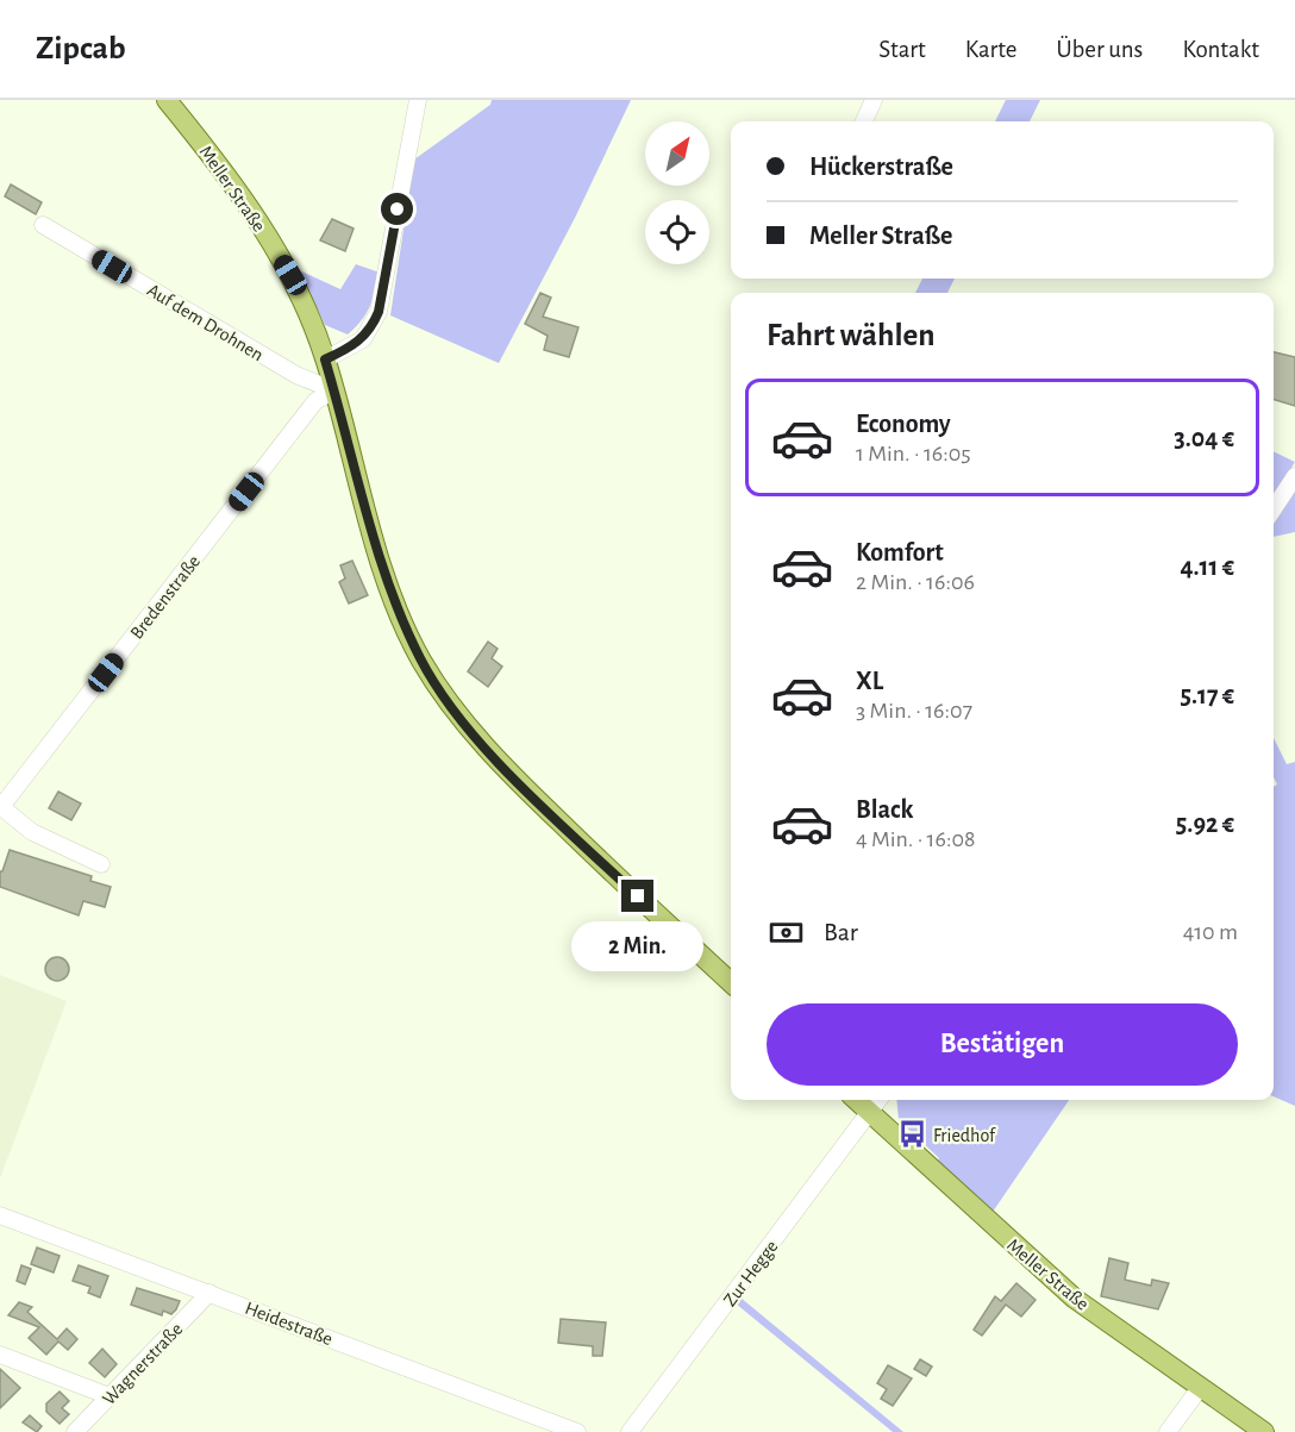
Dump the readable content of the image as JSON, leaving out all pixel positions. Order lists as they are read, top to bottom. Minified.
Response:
{"streets":{"main road":["Meller Straße"],"street":["Auf dem Drohnen","Bredenstraße","Zur Hegge","Heidestraße","Wagnerstraße"]},"crossings":[["Meller Straße","Auf dem Drohnen"],["Meller Straße","Bredenstraße"],["Meller Straße","Zur Hegge"],["Auf dem Drohnen","Bredenstraße"],["Heidestraße","Wagnerstraße"]],"places":{"bus stop":["Friedhof"]},"north":"top right","page":{"header":"Zipcab","nav":["Start","Karte","Über uns","Kontakt"],"banner":["Hückerstraße","Meller Straße"],"heading":"Fahrt wählen","list":[{"name":"Economy","note":"1 Min. · 16:05","value":"3.04 €"},{"name":"Komfort","note":"2 Min. · 16:06","value":"4.11 €"},{"name":"XL","note":"3 Min. · 16:07","value":"5.17 €"},{"name":"Black","note":"4 Min. · 16:08","value":"5.92 €"}],"pay":["Bar","410 m"],"bubble":"2 Min.","buttons":"Bestätigen"}}
